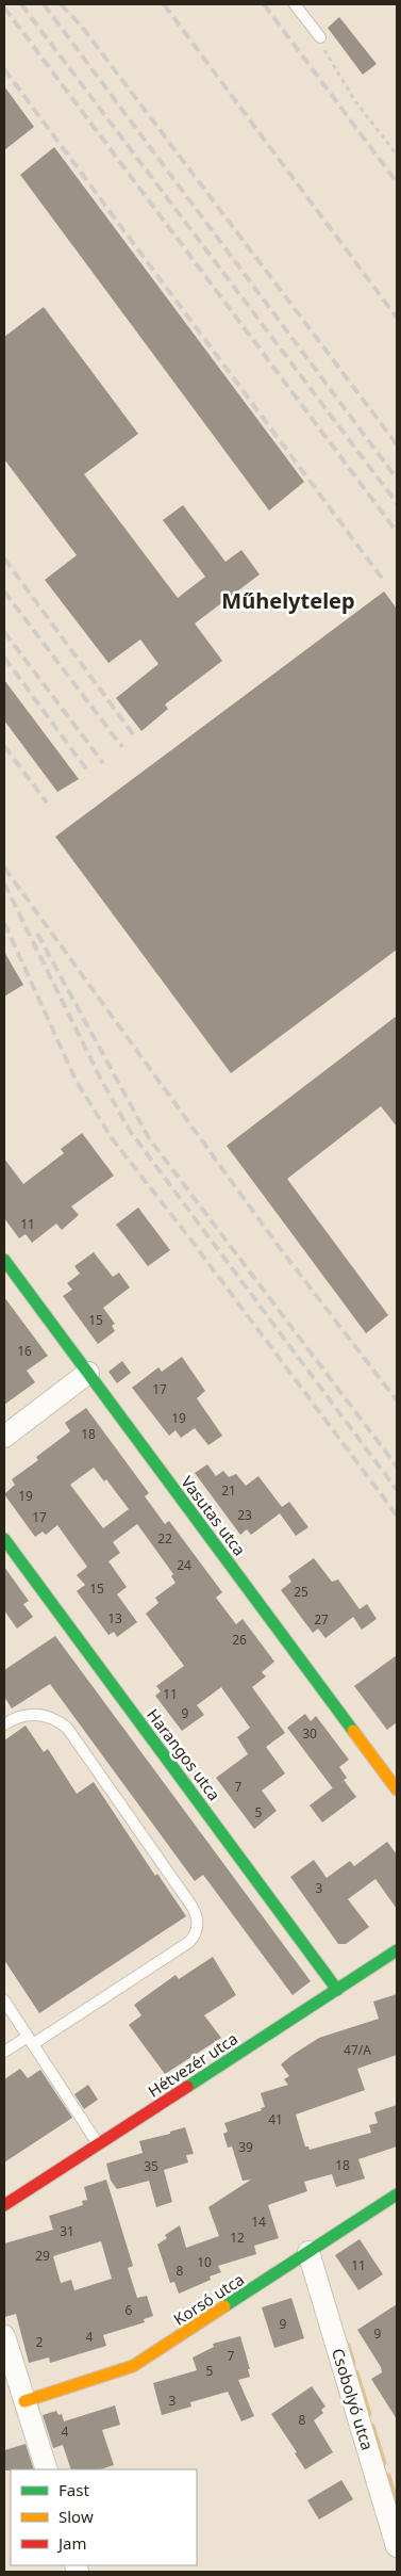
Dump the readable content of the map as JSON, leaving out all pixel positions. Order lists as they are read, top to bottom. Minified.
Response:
{"streets":{"street":["Vasutas utca","Harangos utca","Hétvezér utca","Korsó utca","Csobolyó utca"]},"crossings":[["Harangos utca","Hétvezér utca"],["Korsó utca","Csobolyó utca"]],"districts":["Műhelytelep"],"house_numbers":["11","15","16","17","19","18","21","19","23","17","22","24","15","25","13","27","26","11","9","30","7","5","3","47/A","41","39","18","35","14","31","12","29","10","11","8","6","9","9","4","2","7","5","3","8","4"],"legend":["Fast","Slow","Jam"]}
